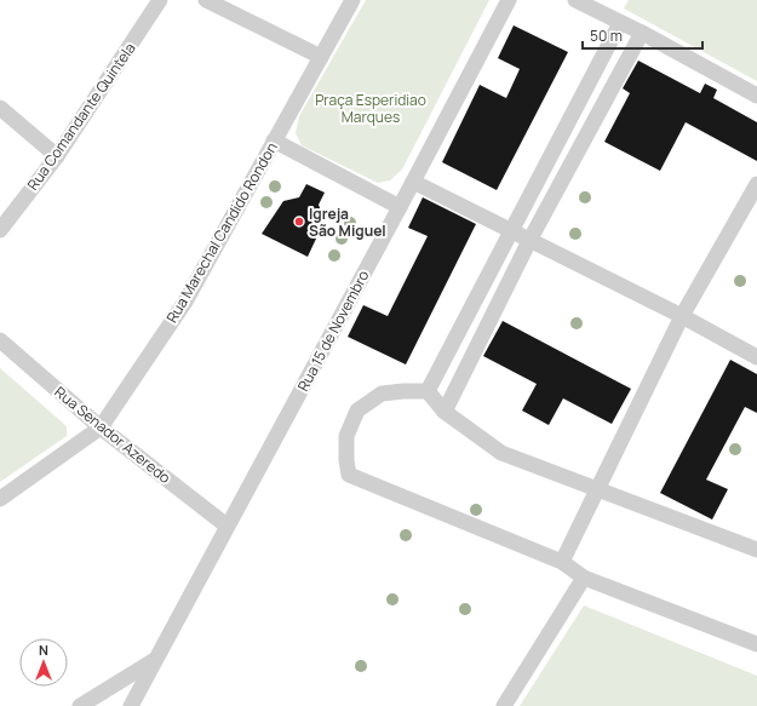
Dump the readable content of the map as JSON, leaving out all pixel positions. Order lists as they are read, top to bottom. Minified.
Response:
{"streets":{"street":["Rua Comandante Quintela","Rua Marechal Candido Rondon","Rua 15 de Novembro","Rua Senador Azeredo"]},"crossings":[["Rua Marechal Candido Rondon","Rua Senador Azeredo"],["Rua 15 de Novembro","Rua Senador Azeredo"]],"parks":["Praça Esperidiao Marques"],"places":["Igreja São Miguel"],"scale_bar":"50 m","north":"top"}
